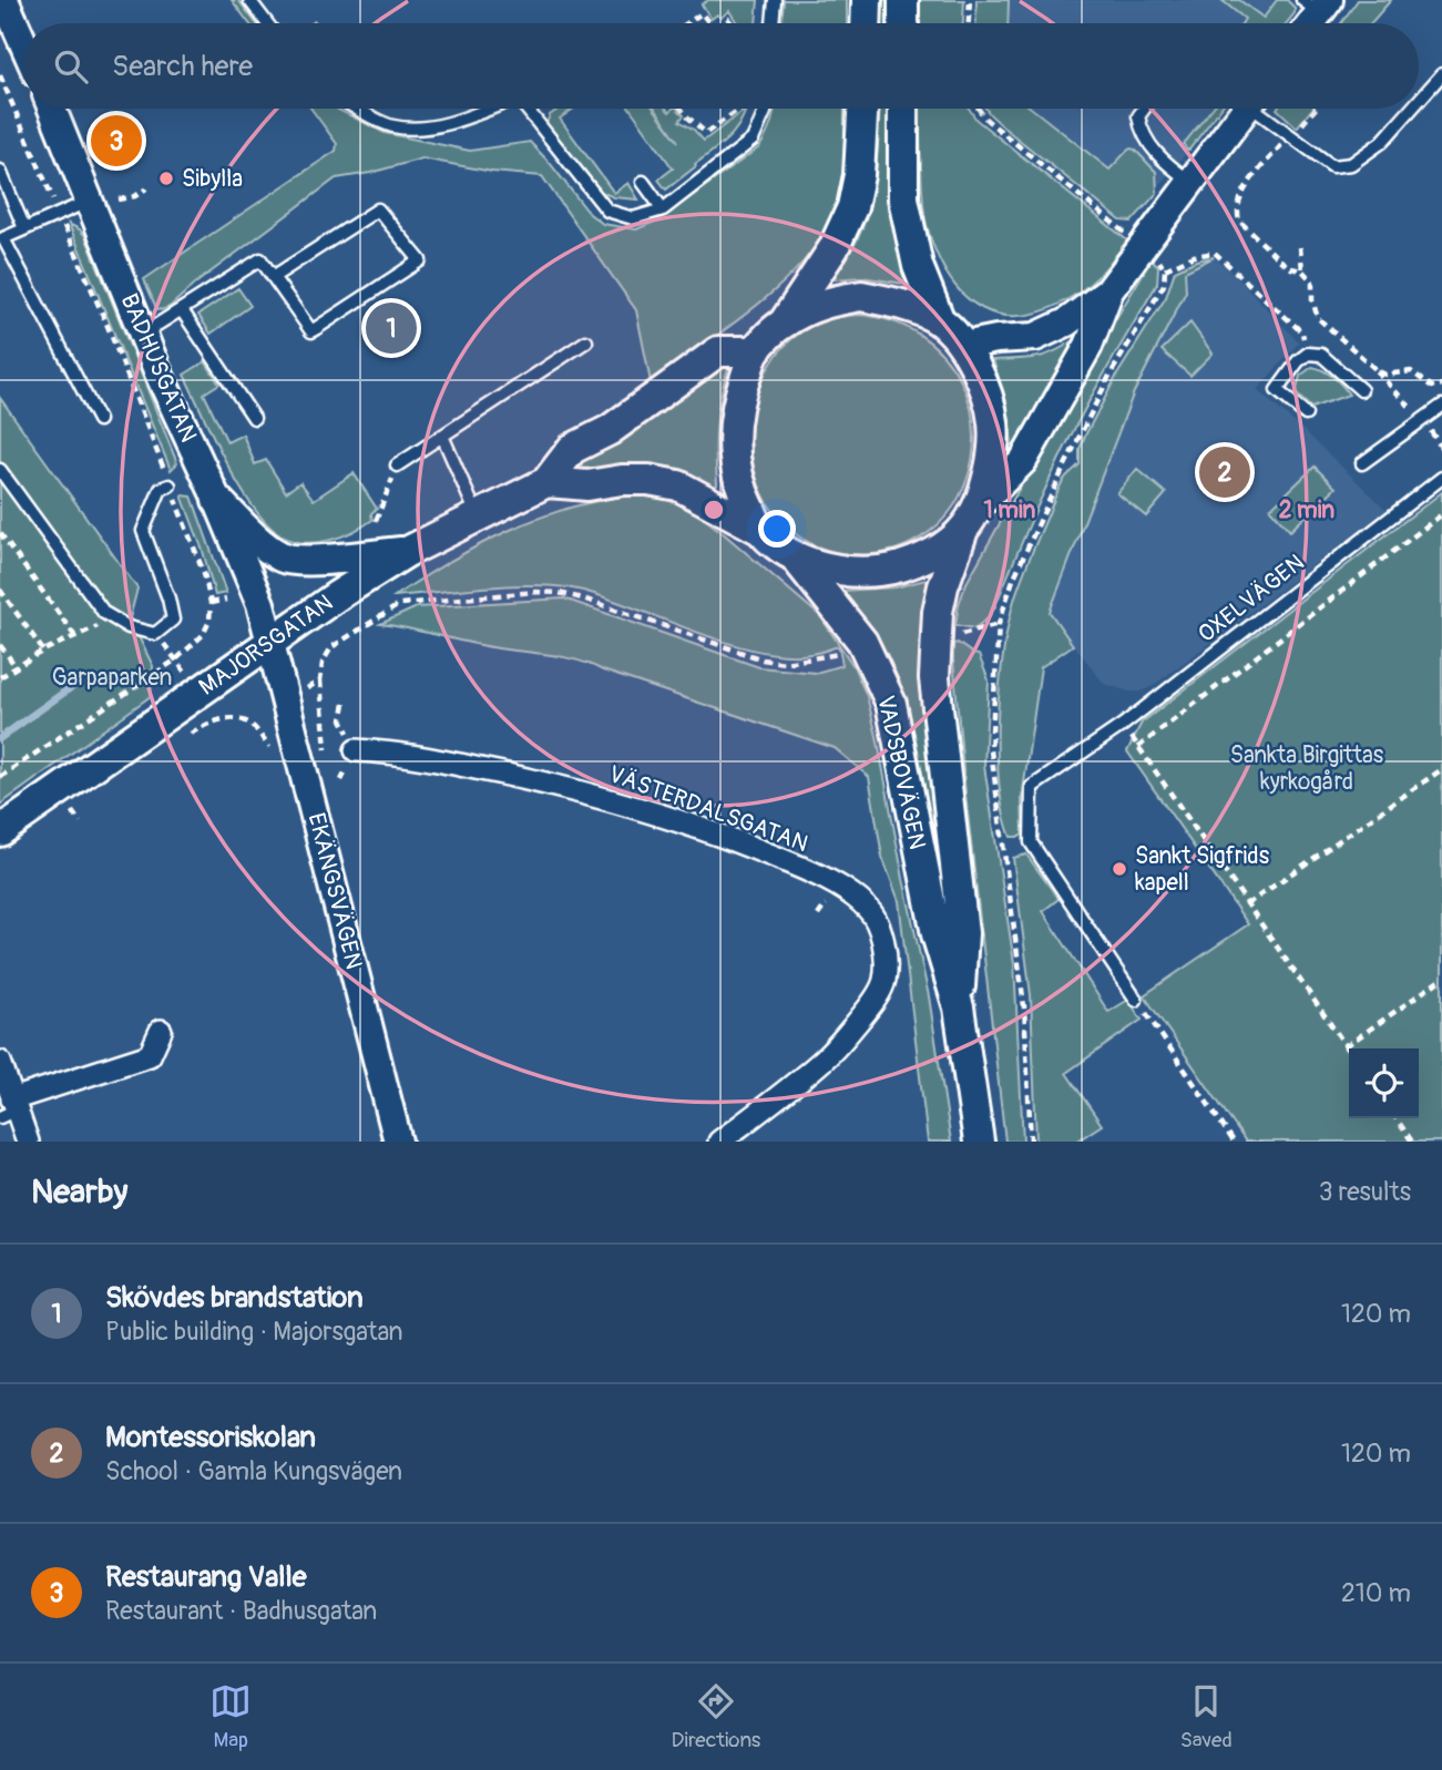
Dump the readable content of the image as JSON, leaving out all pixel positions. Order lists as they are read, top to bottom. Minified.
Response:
{"streets":{"main road":["MAJORSGATAN","VADSBOVÄGEN"],"street":["BADHUSGATAN","VÄSTERDALSGATAN","EKÄNGSVÄGEN"],"lane":["OXELVÄGEN"]},"crossings":[["BADHUSGATAN","MAJORSGATAN"],["BADHUSGATAN","EKÄNGSVÄGEN"],["MAJORSGATAN","VADSBOVÄGEN"],["MAJORSGATAN","EKÄNGSVÄGEN"]],"parks":["Garpaparken","Sankta Birgittas kyrkogård"],"places":["Sibylla","Sankt Sigfrids kapell"],"page":{"search":"Search here","pins":["3","1","2"],"heading":["Nearby","3 results"],"list":[{"mark":"1","name":"Skövdes brandstation","note":"Public building · Majorsgatan","value":"120 m"},{"mark":"2","name":"Montessoriskolan","note":"School · Gamla Kungsvägen","value":"120 m"},{"mark":"3","name":"Restaurang Valle","note":"Restaurant · Badhusgatan","value":"210 m"}],"nav":["Map","Directions","Saved"]},"rings":["1 min","2 min"]}
